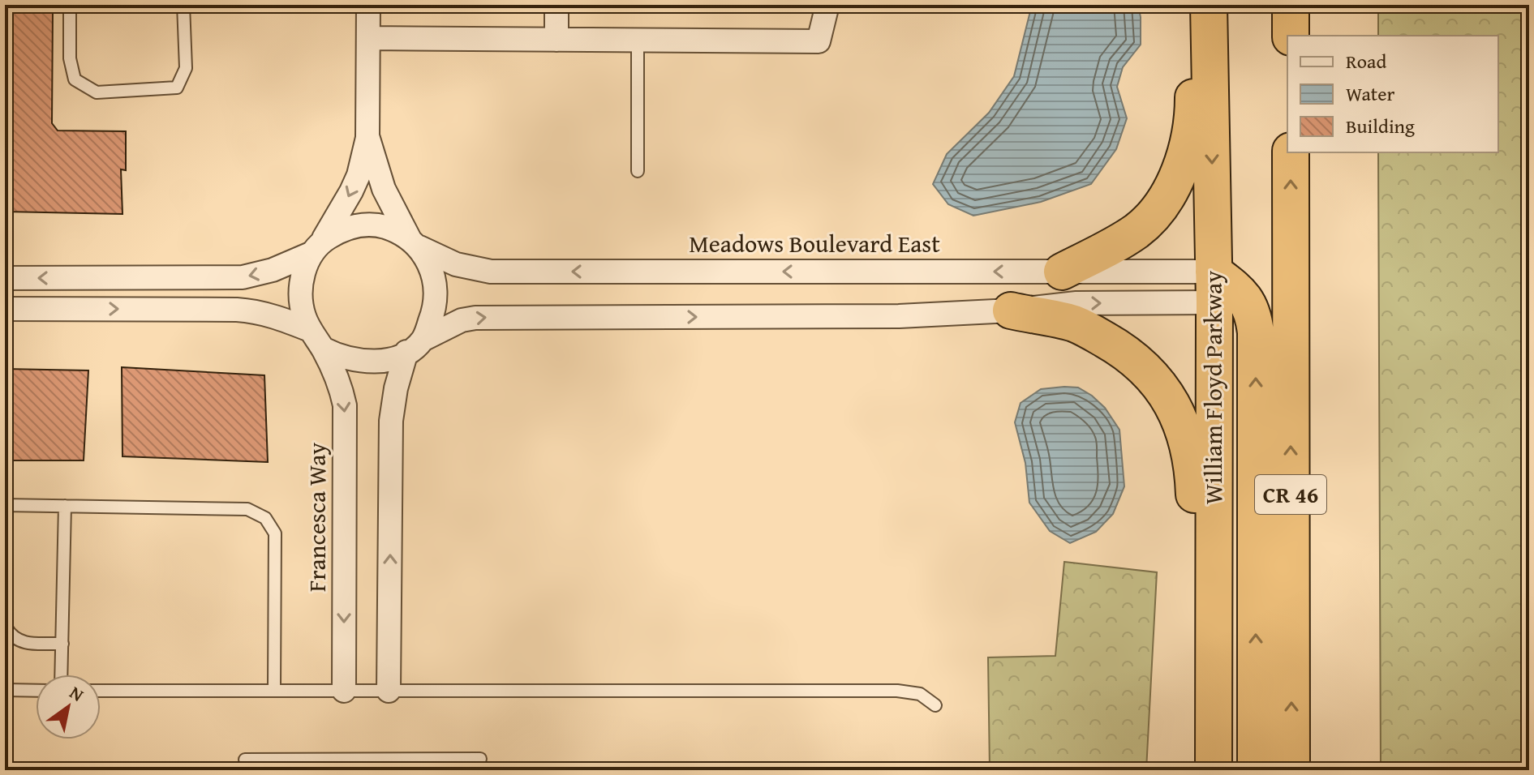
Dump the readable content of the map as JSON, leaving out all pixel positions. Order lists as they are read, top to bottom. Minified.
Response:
{"streets":{"highway":["William Floyd Parkway","CR 46"],"street":["Meadows Boulevard East","Francesca Way"]},"crossings":[["Meadows Boulevard East","William Floyd Parkway"],["Meadows Boulevard East","Francesca Way"]],"legend":["Road","Water","Building"],"north":"top right"}
